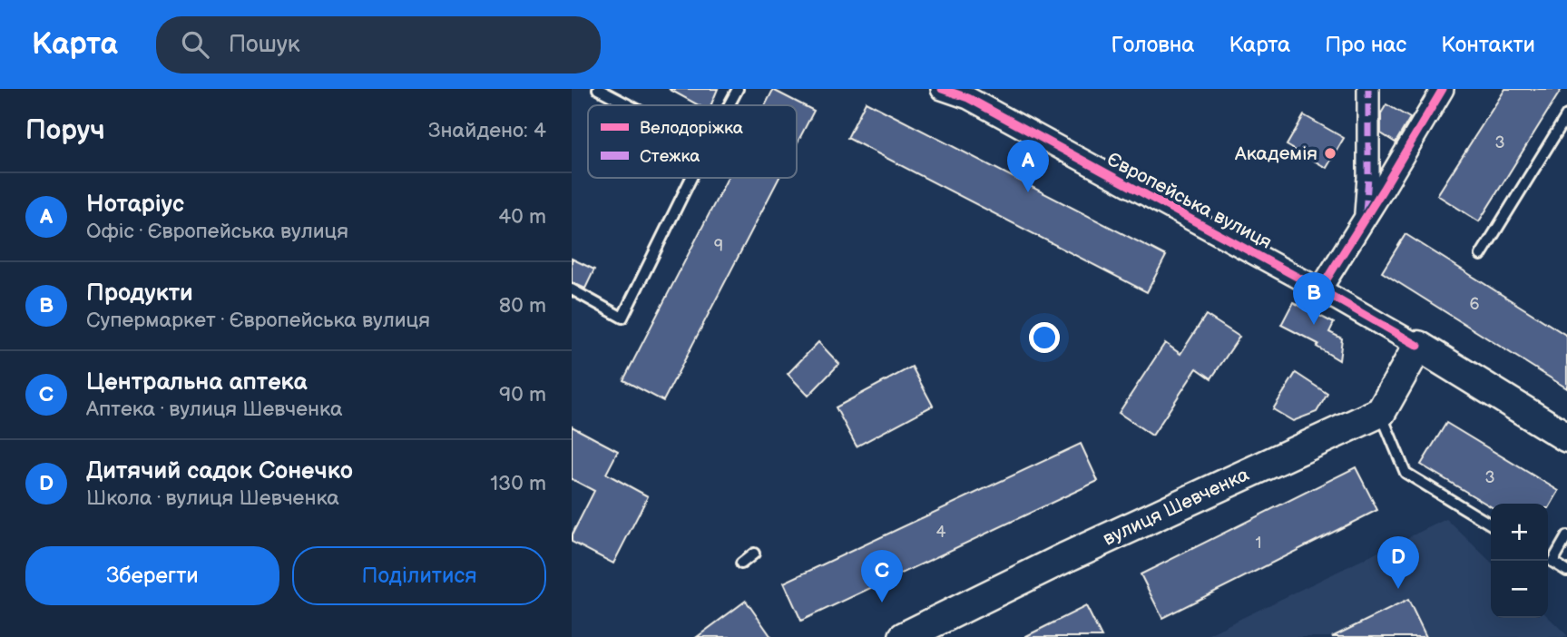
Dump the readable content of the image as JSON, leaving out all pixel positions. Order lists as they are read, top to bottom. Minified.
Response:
{"streets":{"main road":["Європейська вулиця","вулиця Шевченка"]},"places":["Академія"],"house_numbers":["3","9","6","3","4","1"],"legend":["Велодоріжка","Стежка"],"page":{"header":"Карта","search":"Пошук","nav":["Головна","Карта","Про нас","Контакти"],"heading":["Поруч","Знайдено: 4"],"pins":["A","B","D","C"],"list":[{"mark":"A","name":"Нотаріус","note":"Офіс · Європейська вулиця","value":"40 m"},{"mark":"B","name":"Продукти","note":"Супермаркет · Європейська вулиця","value":"80 m"},{"mark":"C","name":"Центральна аптека","note":"Аптека · вулиця Шевченка","value":"90 m"},{"mark":"D","name":"Дитячий садок Сонечко","note":"Школа · вулиця Шевченка","value":"130 m"}],"map_buttons":["+","−"],"buttons":["Зберегти","Поділитися"]}}
